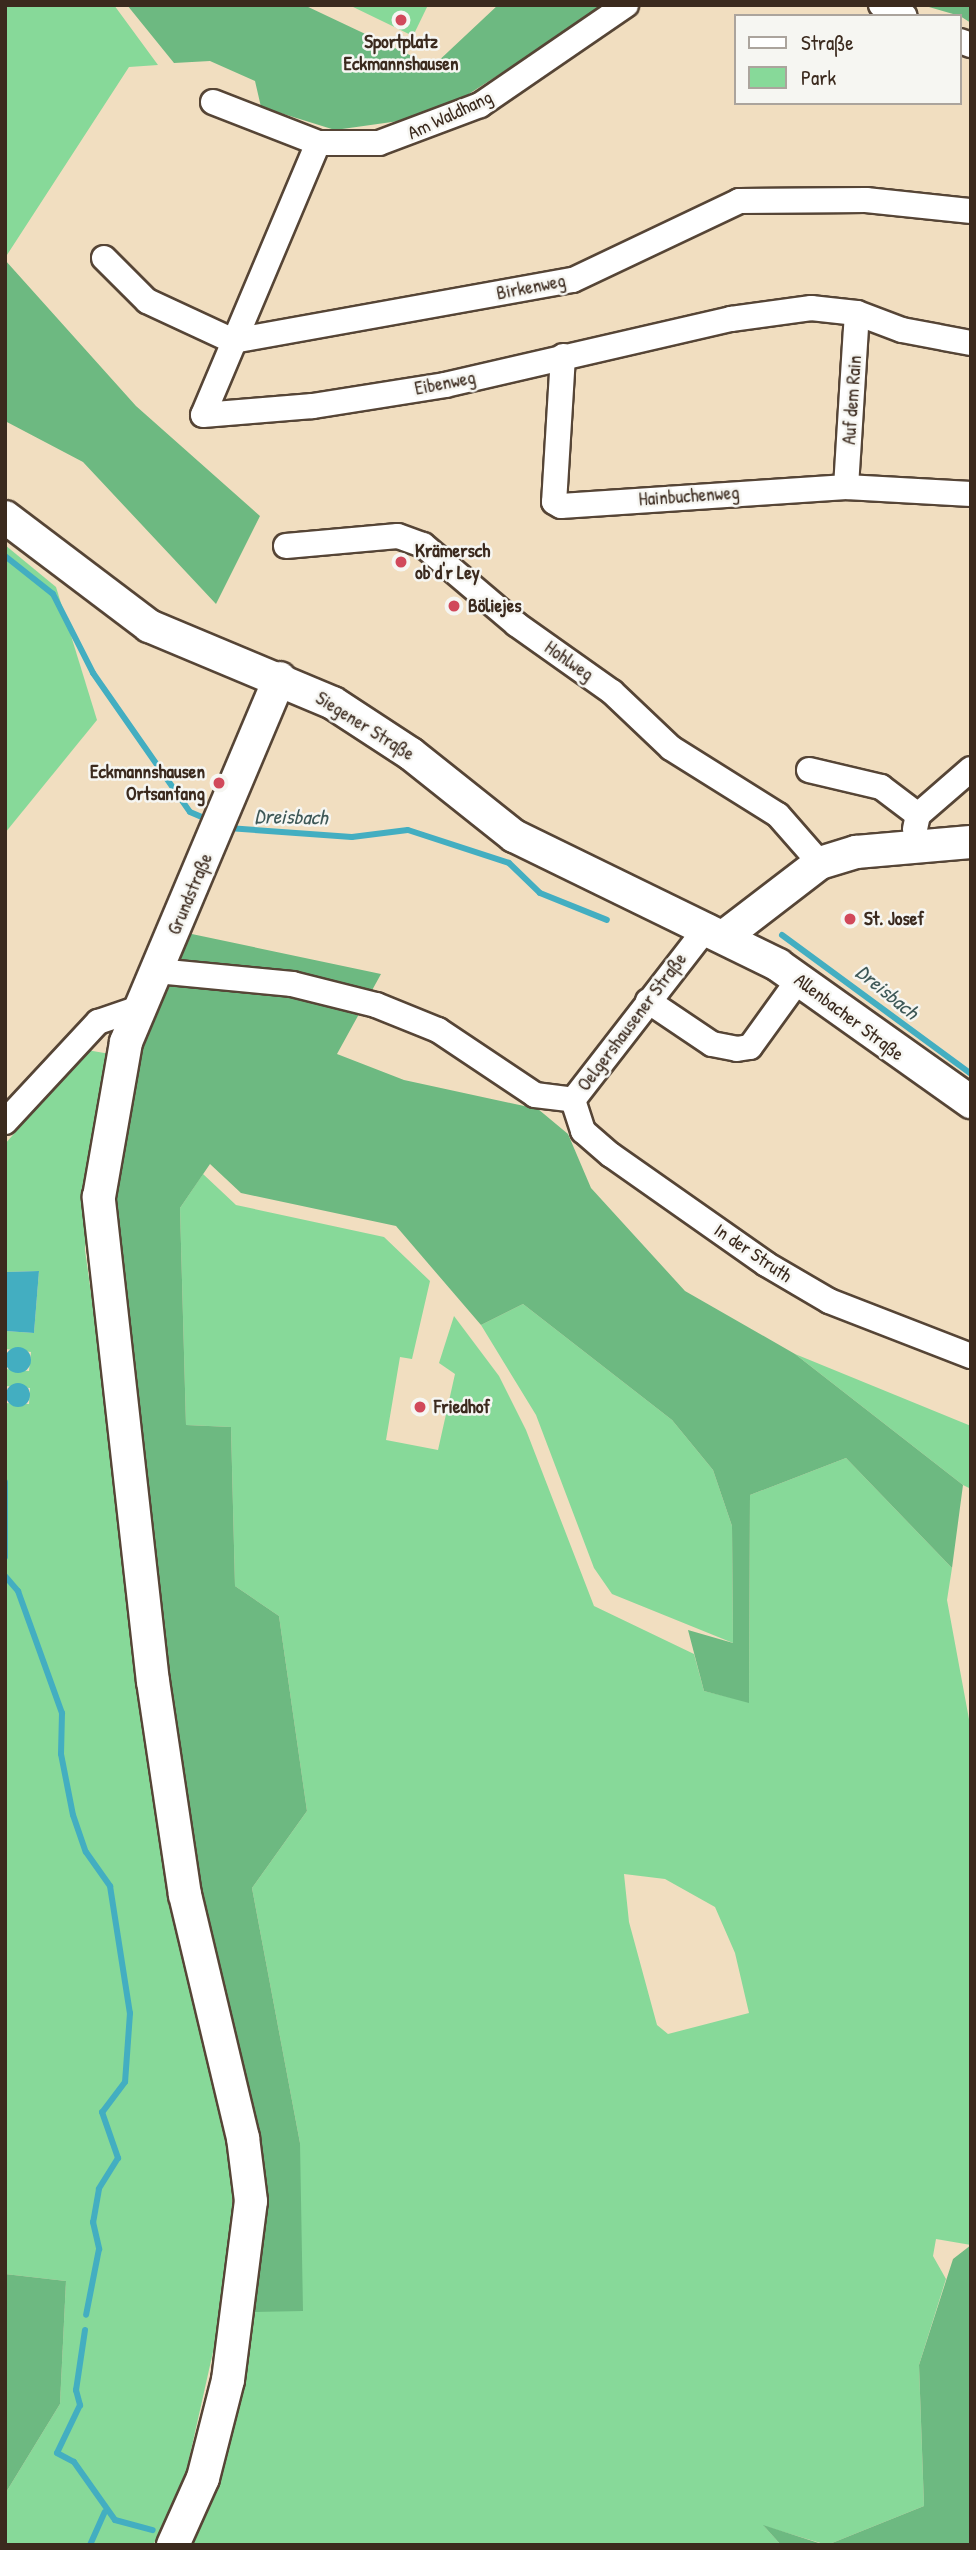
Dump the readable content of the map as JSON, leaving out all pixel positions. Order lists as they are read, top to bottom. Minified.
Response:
{"streets":{"main road":["Siegener Straße","Grundstraße","Allenbacher Straße"],"street":["Am Waldhang","Birkenweg","Eibenweg","Auf dem Rain","Hainbuchenweg","Hohlweg","Oelgershausener Straße","In der Struth"]},"crossings":[["Am Waldhang","Eibenweg"],["Birkenweg","Eibenweg"],["Eibenweg","Auf dem Rain"],["Eibenweg","Hainbuchenweg"],["Auf dem Rain","Hainbuchenweg"],["Siegener Straße","Grundstraße"],["Siegener Straße","Allenbacher Straße"],["Siegener Straße","Oelgershausener Straße"],["Grundstraße","Oelgershausener Straße"],["Allenbacher Straße","Oelgershausener Straße"],["Oelgershausener Straße","In der Struth"]],"water":["Dreisbach"],"places":["Sportplatz Eckmannshausen","Krämersch ob d'r Ley","Böliejes","Eckmannshausen Ortsanfang","St. Josef","Friedhof"],"legend":["Straße","Park"]}
